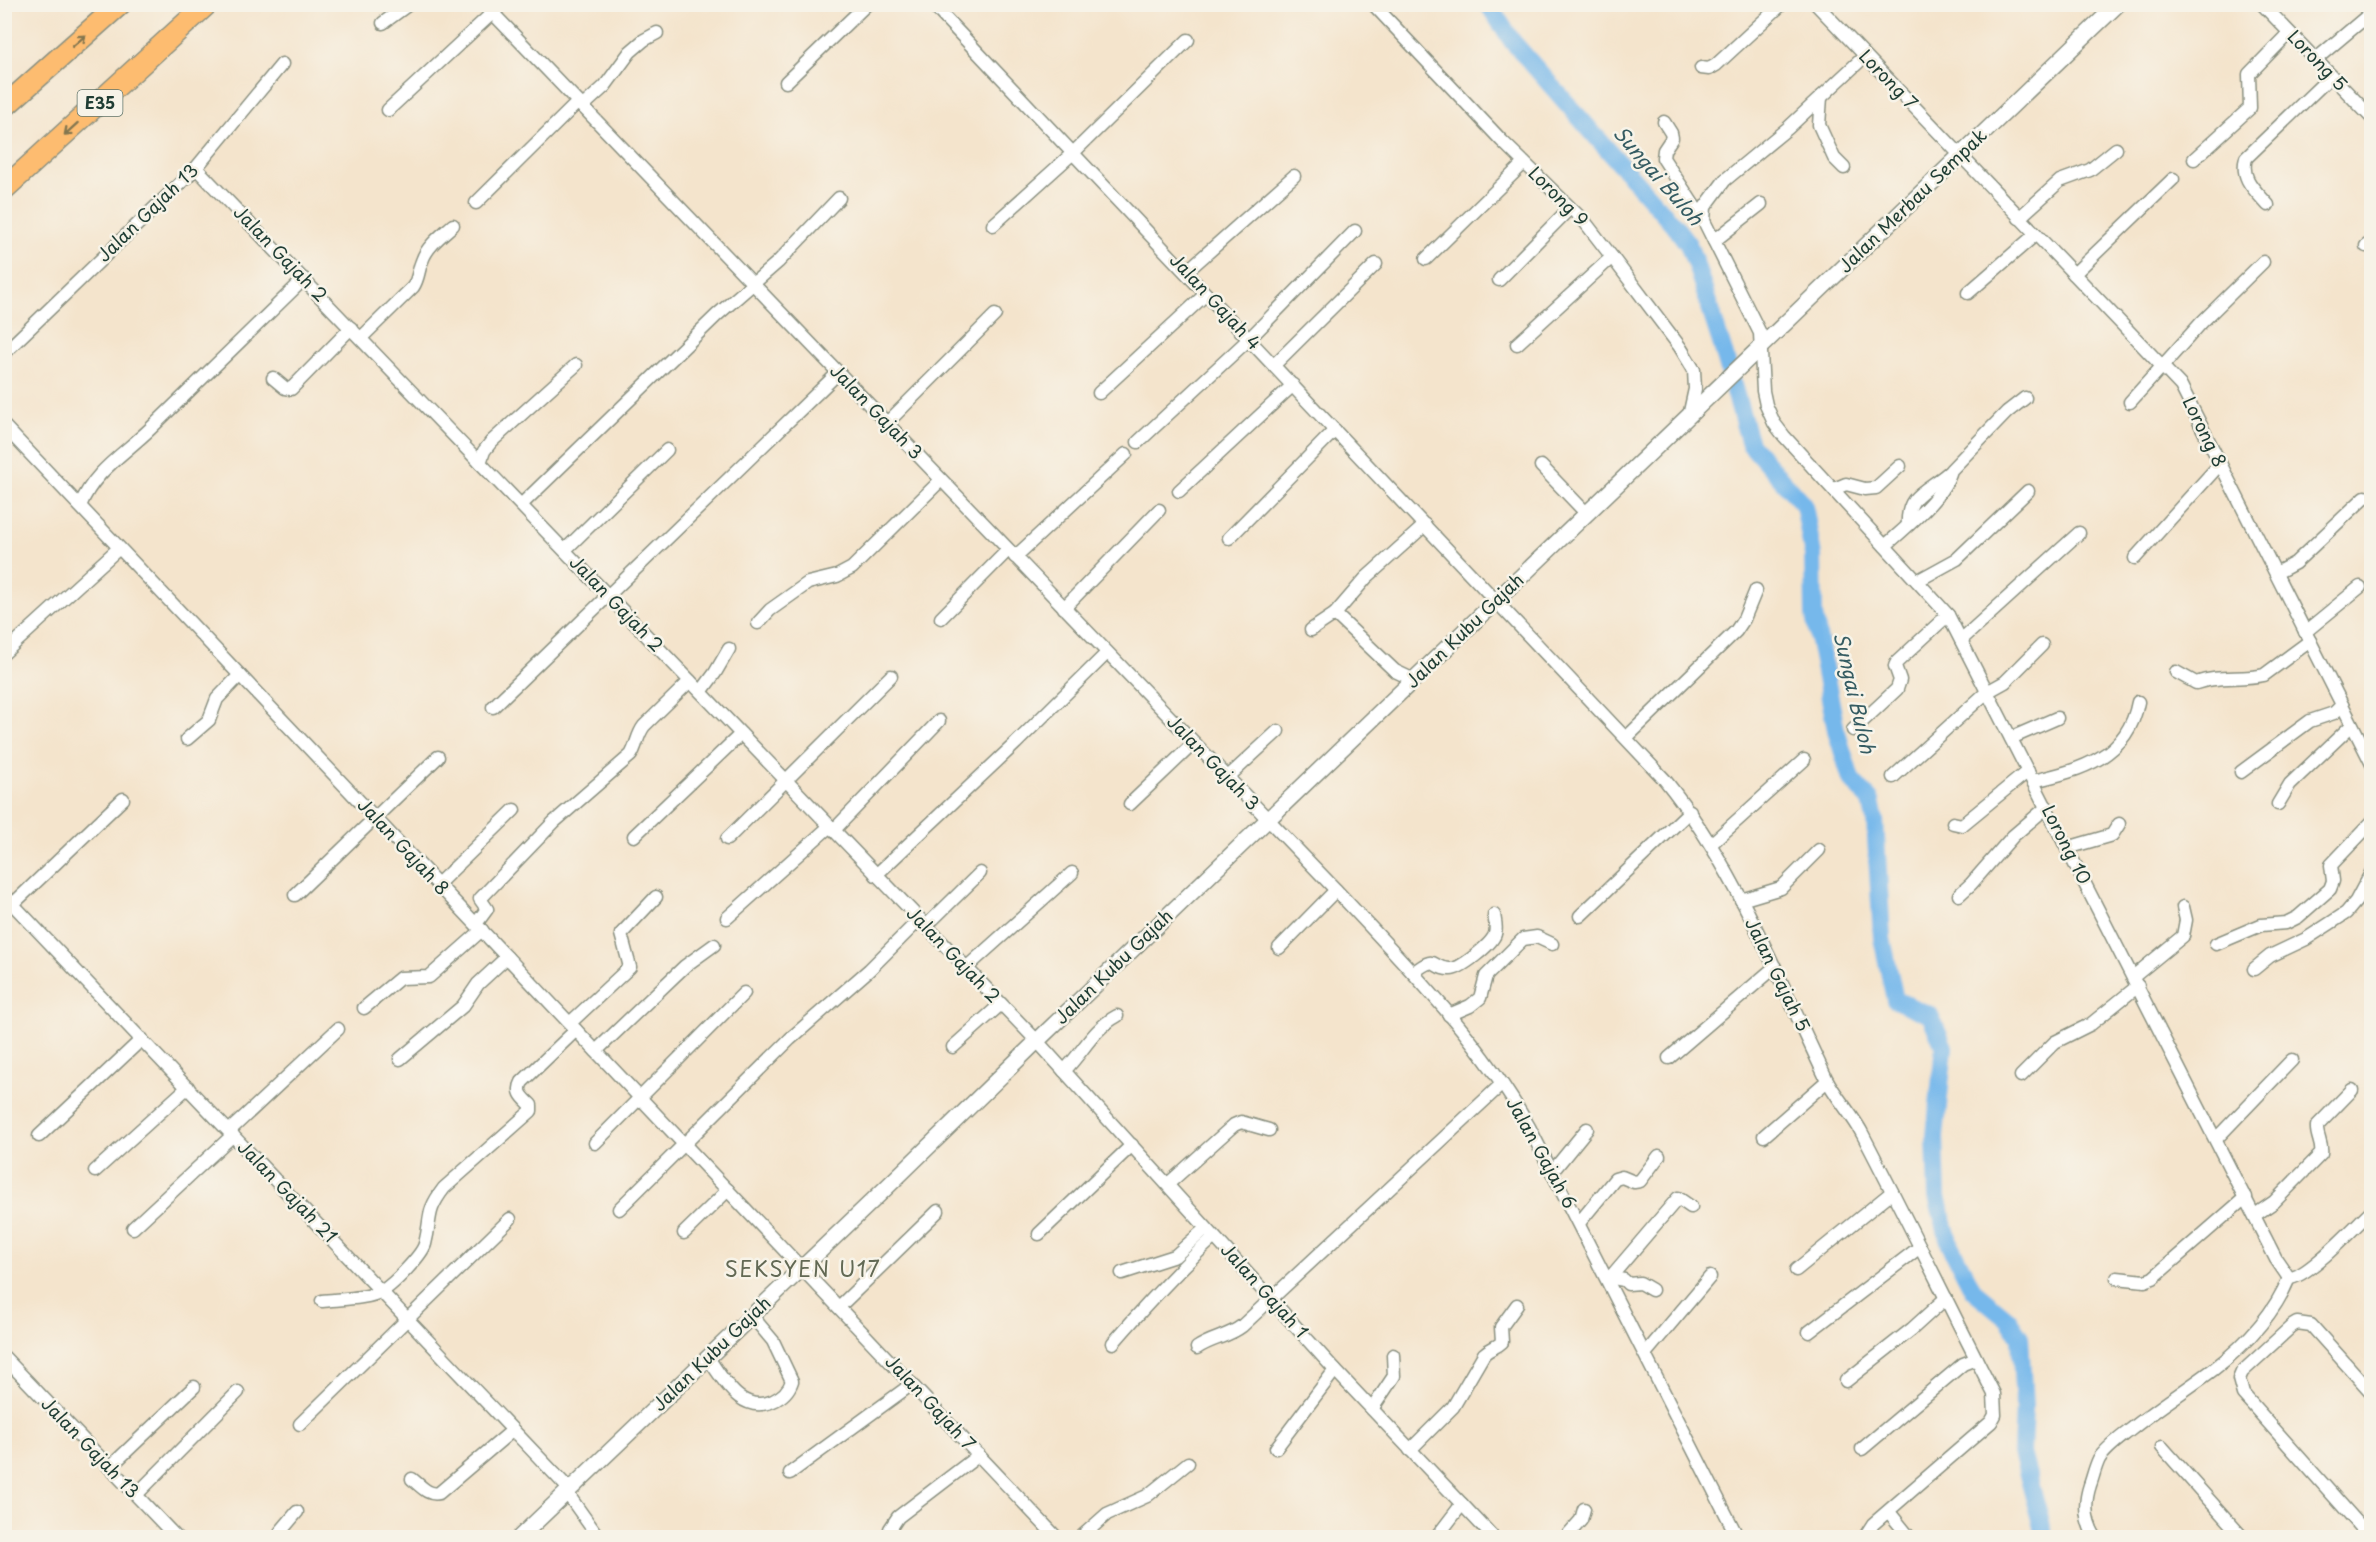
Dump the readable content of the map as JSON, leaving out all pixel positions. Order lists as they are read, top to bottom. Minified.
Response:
{"streets":{"highway":["E35"],"street":["Lorong 5","Lorong 7","Lorong 9","Jalan Merbau Sempak","Jalan Gajah 13","Jalan Gajah 2","Jalan Gajah 4","Jalan Gajah 3","Lorong 8","Jalan Kubu Gajah","Lorong 10","Jalan Gajah 8","Jalan Gajah 5","Jalan Gajah 6","Jalan Gajah 21","Jalan Gajah 1","Jalan Gajah 7"]},"crossings":[["Lorong 7","Jalan Merbau Sempak"],["Lorong 7","Lorong 8"],["Lorong 9","Jalan Kubu Gajah"],["Jalan Merbau Sempak","Lorong 8"],["Jalan Merbau Sempak","Jalan Kubu Gajah"],["Jalan Merbau Sempak","Lorong 10"],["Jalan Gajah 13","Jalan Gajah 2"],["Jalan Gajah 2","Jalan Kubu Gajah"],["Jalan Gajah 2","Jalan Gajah 1"],["Jalan Gajah 4","Jalan Kubu Gajah"],["Jalan Gajah 4","Jalan Gajah 5"],["Jalan Gajah 3","Jalan Kubu Gajah"],["Jalan Gajah 3","Jalan Gajah 6"],["Jalan Kubu Gajah","Jalan Gajah 8"],["Jalan Kubu Gajah","Jalan Gajah 5"],["Jalan Kubu Gajah","Jalan Gajah 6"],["Jalan Kubu Gajah","Jalan Gajah 21"],["Jalan Kubu Gajah","Jalan Gajah 1"],["Jalan Kubu Gajah","Jalan Gajah 7"],["Jalan Gajah 8","Jalan Gajah 7"]],"districts":["SEKSYEN U17"],"water":["Sungai Buloh"]}
